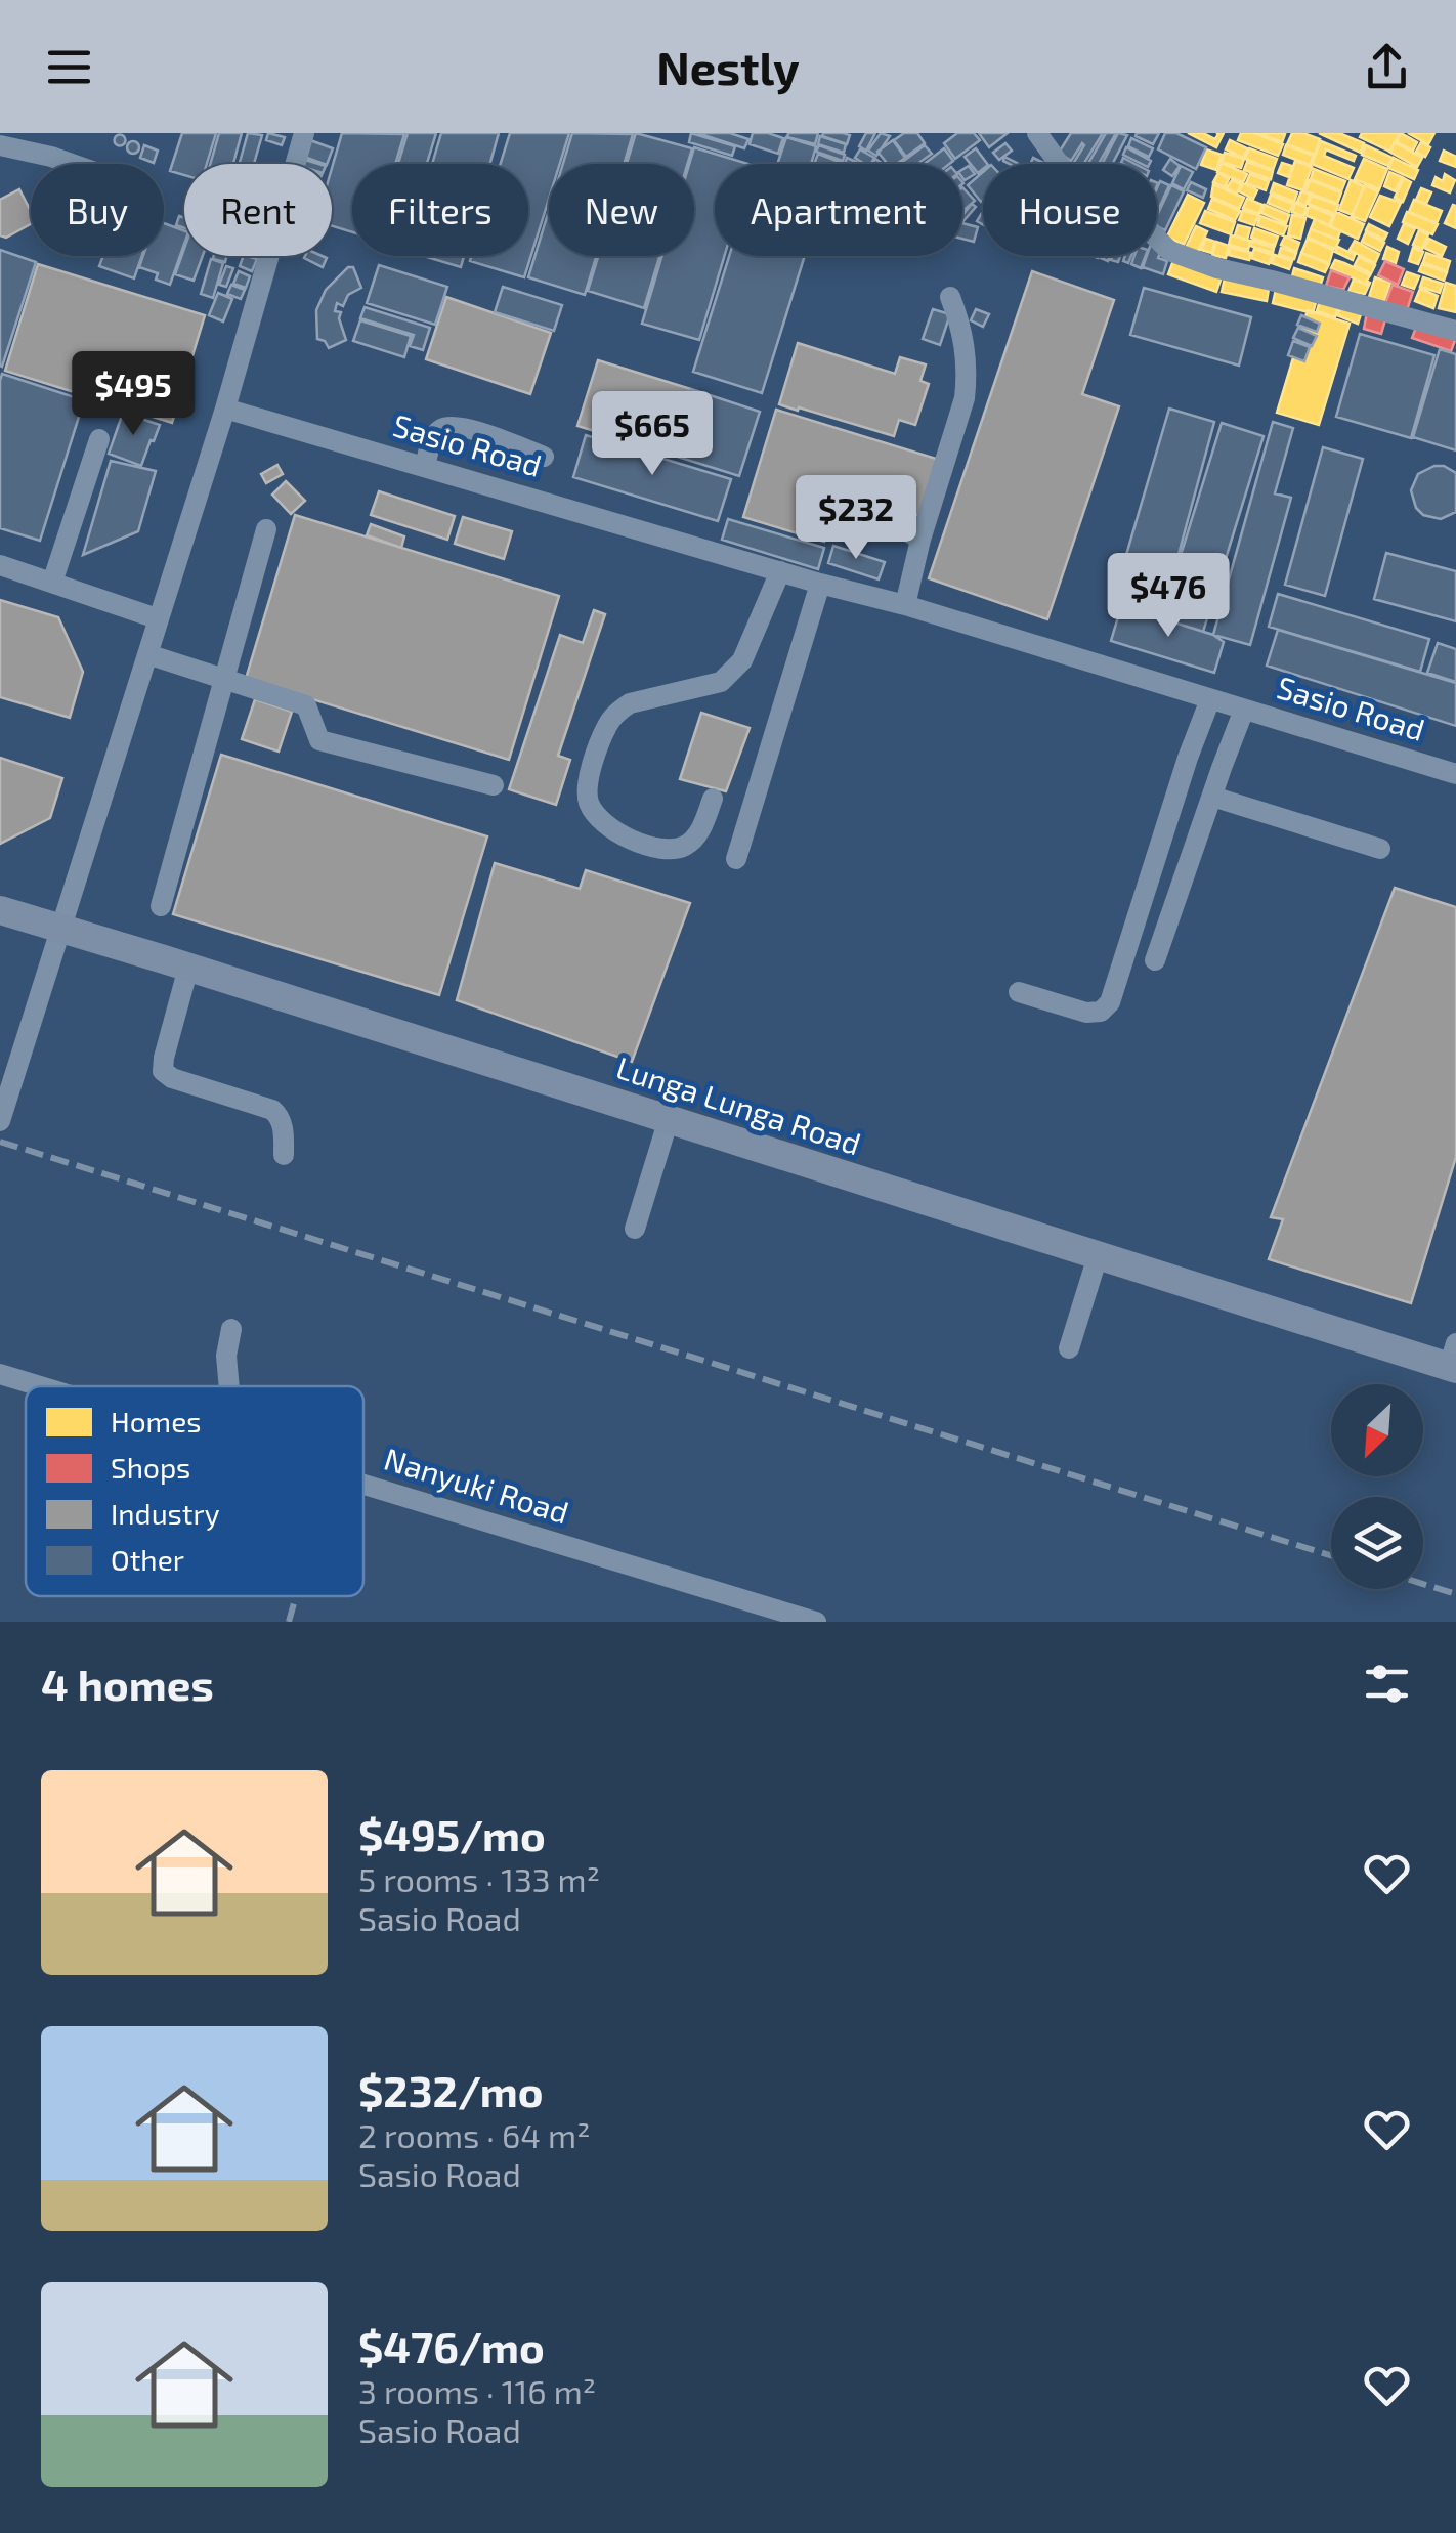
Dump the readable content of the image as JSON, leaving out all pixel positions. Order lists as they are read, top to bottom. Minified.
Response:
{"streets":{"main road":["Lunga Lunga Road"],"street":["Sasio Road","Nanyuki Road"]},"legend":["Homes","Shops","Industry","Other"],"north":"bottom left","page":{"header":"Nestly","chip":["Buy","Rent","Filters","New","Apartment","House"],"price":["$495","$665","$232","$476"],"heading":"4 homes","list":[{"name":"$495/mo","note":"5 rooms · 133 m² · Sasio Road"},{"name":"$232/mo","note":"2 rooms · 64 m² · Sasio Road"},{"name":"$476/mo","note":"3 rooms · 116 m² · Sasio Road"}]}}
